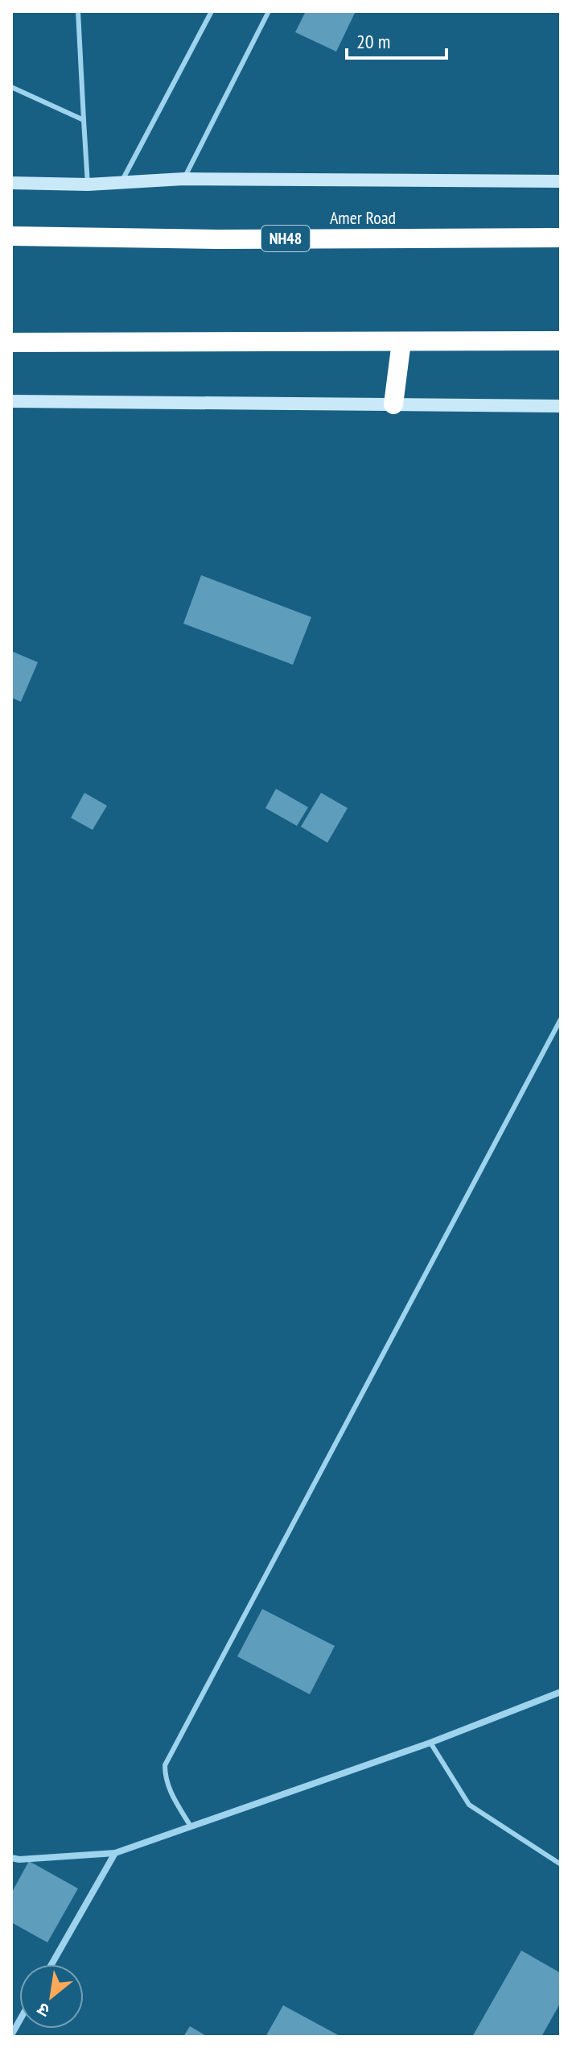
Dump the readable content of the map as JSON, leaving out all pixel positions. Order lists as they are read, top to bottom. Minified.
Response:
{"streets":{"highway":["Amer Road","NH48"]},"scale_bar":"20 m","north":"bottom left"}
